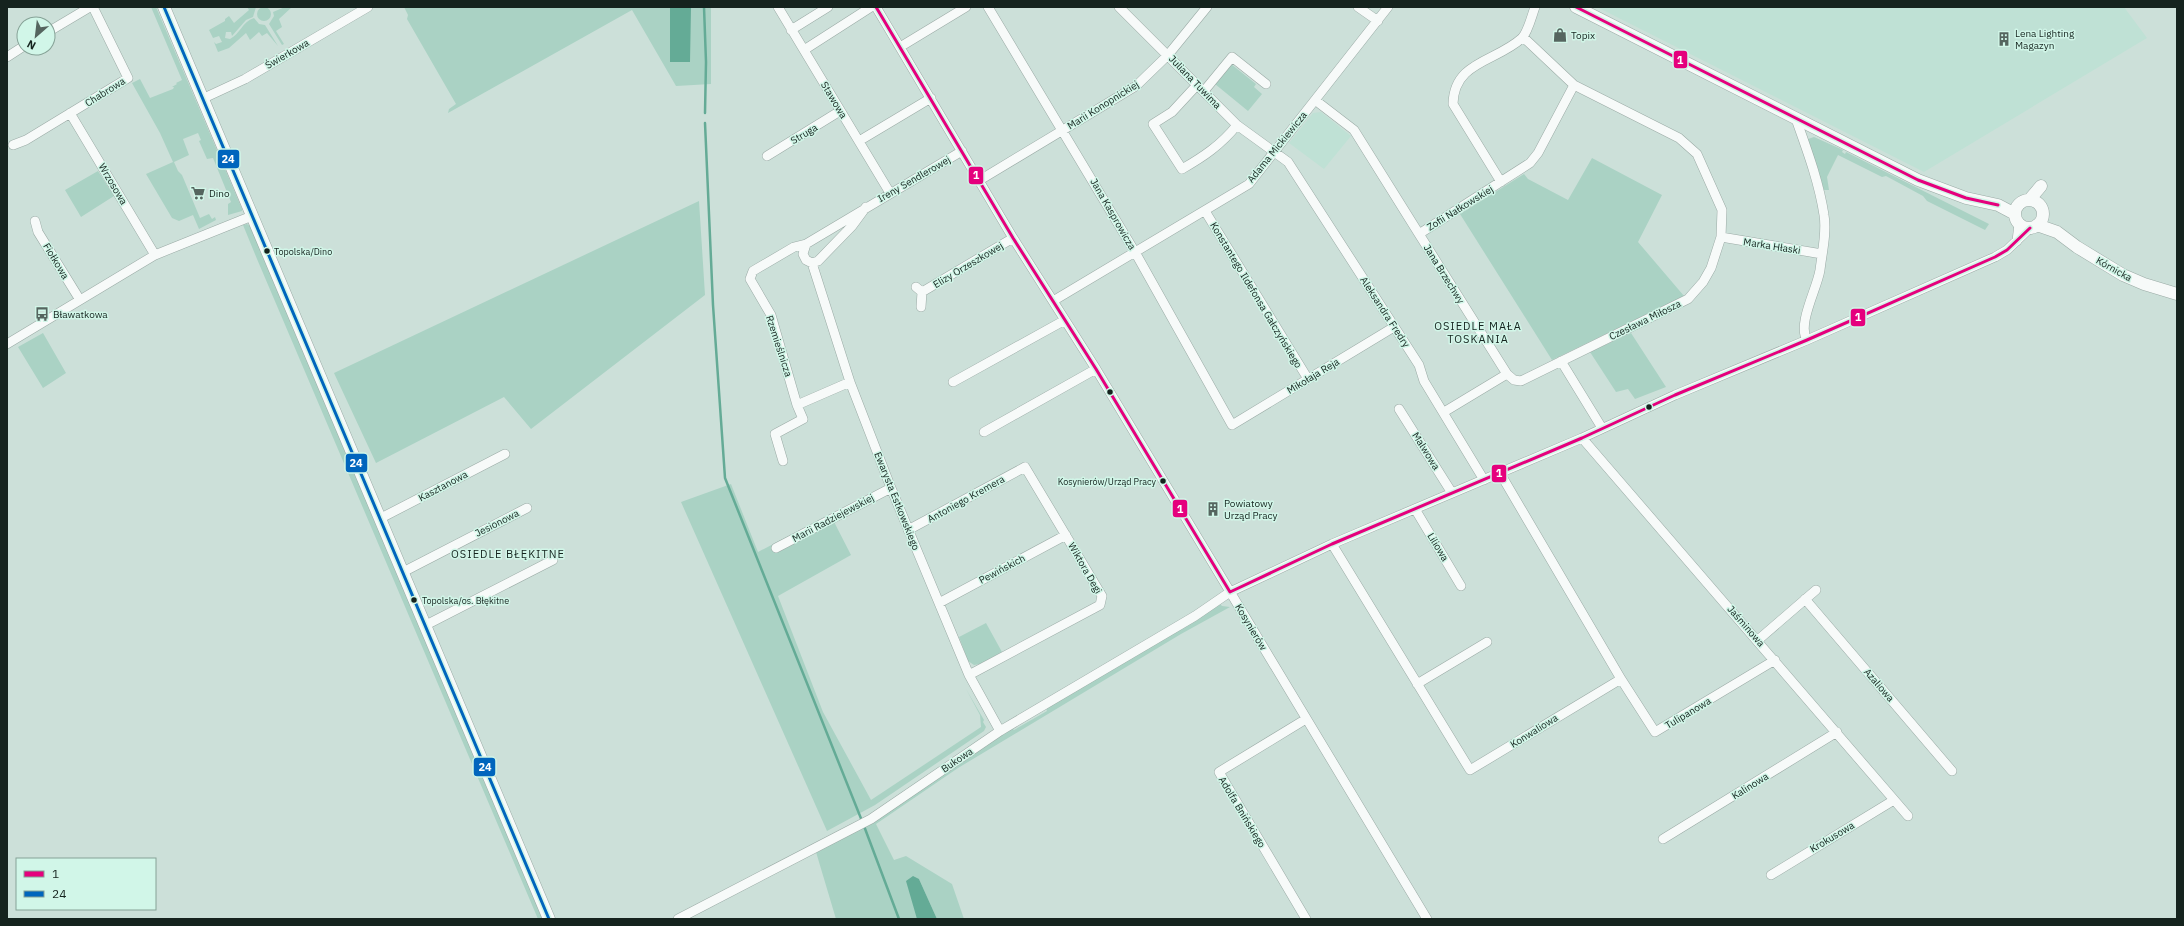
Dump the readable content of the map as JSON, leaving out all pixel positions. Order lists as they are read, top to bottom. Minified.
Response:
{"streets":{"street":["Świerkowa","Juliana Tuwima","Chabrowa","Stawowa","Marii Konopnickiej","Struga","Adama Mickiewicza","Ireny Sendlerowej","Wrzosowa","Zofii Nałkowskiej","Jana Kasprowicza","Marka Hłaski","Fiołkowa","Elizy Orzeszkowej","Kórnicka","Jana Brzechwy","Konstantego Ildefonsa Gałczyńskiego","Aleksandra Fredry","Czesława Miłosza","Rzemieślnicza","Mikołaja Reja","Malwowa","Kasztanowa","Antoniego Kremera","Ewarysta Estkowskiego","Marii Radziejewskiej","Jesionowa","Liliowa","Wiktora Degi","Pewińskich","Jaśminowa","Kosynierów","Azaliowa","Tulipanowa","Konwaliowa","Bukowa","Kalinowa","Adolfa Bnińskiego","Krokusowa"]},"crossings":[["Juliana Tuwima","Marii Konopnickiej"],["Juliana Tuwima","Adama Mickiewicza"],["Juliana Tuwima","Aleksandra Fredry"],["Chabrowa","Wrzosowa"],["Stawowa","Struga"],["Stawowa","Ireny Sendlerowej"],["Marii Konopnickiej","Jana Kasprowicza"],["Marii Konopnickiej","Kosynierów"],["Adama Mickiewicza","Zofii Nałkowskiej"],["Adama Mickiewicza","Jana Kasprowicza"],["Adama Mickiewicza","Konstantego Ildefonsa Gałczyńskiego"],["Adama Mickiewicza","Aleksandra Fredry"],["Adama Mickiewicza","Kosynierów"],["Ireny Sendlerowej","Rzemieślnicza"],["Ireny Sendlerowej","Ewarysta Estkowskiego"],["Ireny Sendlerowej","Kosynierów"],["Zofii Nałkowskiej","Jana Brzechwy"],["Zofii Nałkowskiej","Czesława Miłosza"],["Jana Kasprowicza","Mikołaja Reja"],["Marka Hłaski","Czesława Miłosza"],["Elizy Orzeszkowej","Kosynierów"],["Jana Brzechwy","Czesława Miłosza"],["Konstantego Ildefonsa Gałczyńskiego","Mikołaja Reja"],["Aleksandra Fredry","Mikołaja Reja"],["Aleksandra Fredry","Bukowa"],["Malwowa","Bukowa"],["Antoniego Kremera","Ewarysta Estkowskiego"],["Antoniego Kremera","Wiktora Degi"],["Ewarysta Estkowskiego","Marii Radziejewskiej"],["Ewarysta Estkowskiego","Wiktora Degi"],["Ewarysta Estkowskiego","Pewińskich"],["Ewarysta Estkowskiego","Bukowa"],["Liliowa","Bukowa"],["Wiktora Degi","Pewińskich"],["Jaśminowa","Tulipanowa"],["Jaśminowa","Bukowa"],["Jaśminowa","Kalinowa"],["Jaśminowa","Krokusowa"],["Kosynierów","Bukowa"],["Kosynierów","Adolfa Bnińskiego"],["Tulipanowa","Konwaliowa"],["Konwaliowa","Bukowa"]],"districts":["OSIEDLE MAŁA TOSKANIA","OSIEDLE BŁĘKITNE"],"places":{"shop":["Topix"],"building":["Lena Lighting Magazyn","Powiatowy Urząd Pracy"],"supermarket":["Dino"],"other":["Topolska/Dino","Kosynierów/Urząd Pracy","Topolska/os. Błękitne"],"bus stop":["Bławatkowa"]},"lines":["transit line 1","transit line 24"],"legend":["1","24"],"north":"bottom left"}
